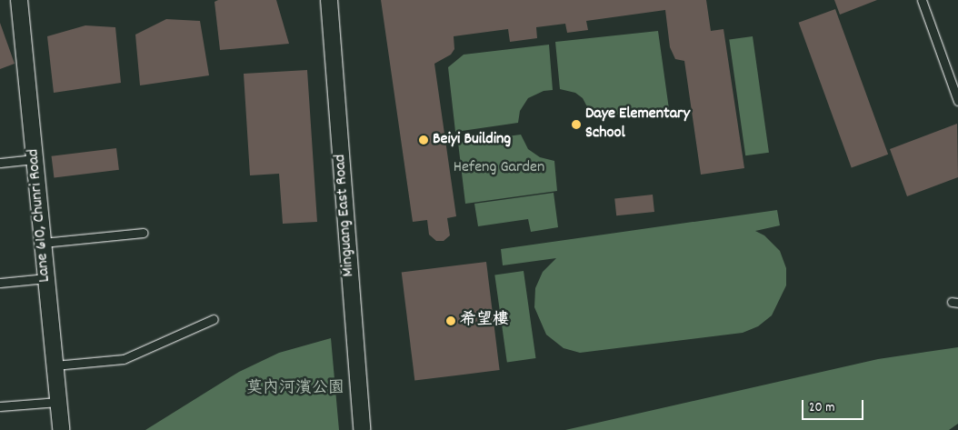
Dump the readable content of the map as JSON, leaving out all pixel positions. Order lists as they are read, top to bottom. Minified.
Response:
{"streets":{"street":["Lane 610, Chunri Road","Minguang East Road"]},"parks":["Hefeng Garden","莫內河濱公園"],"places":["Daye Elementary School","Beiyi Building","希望樓"],"scale_bar":"20 m"}
